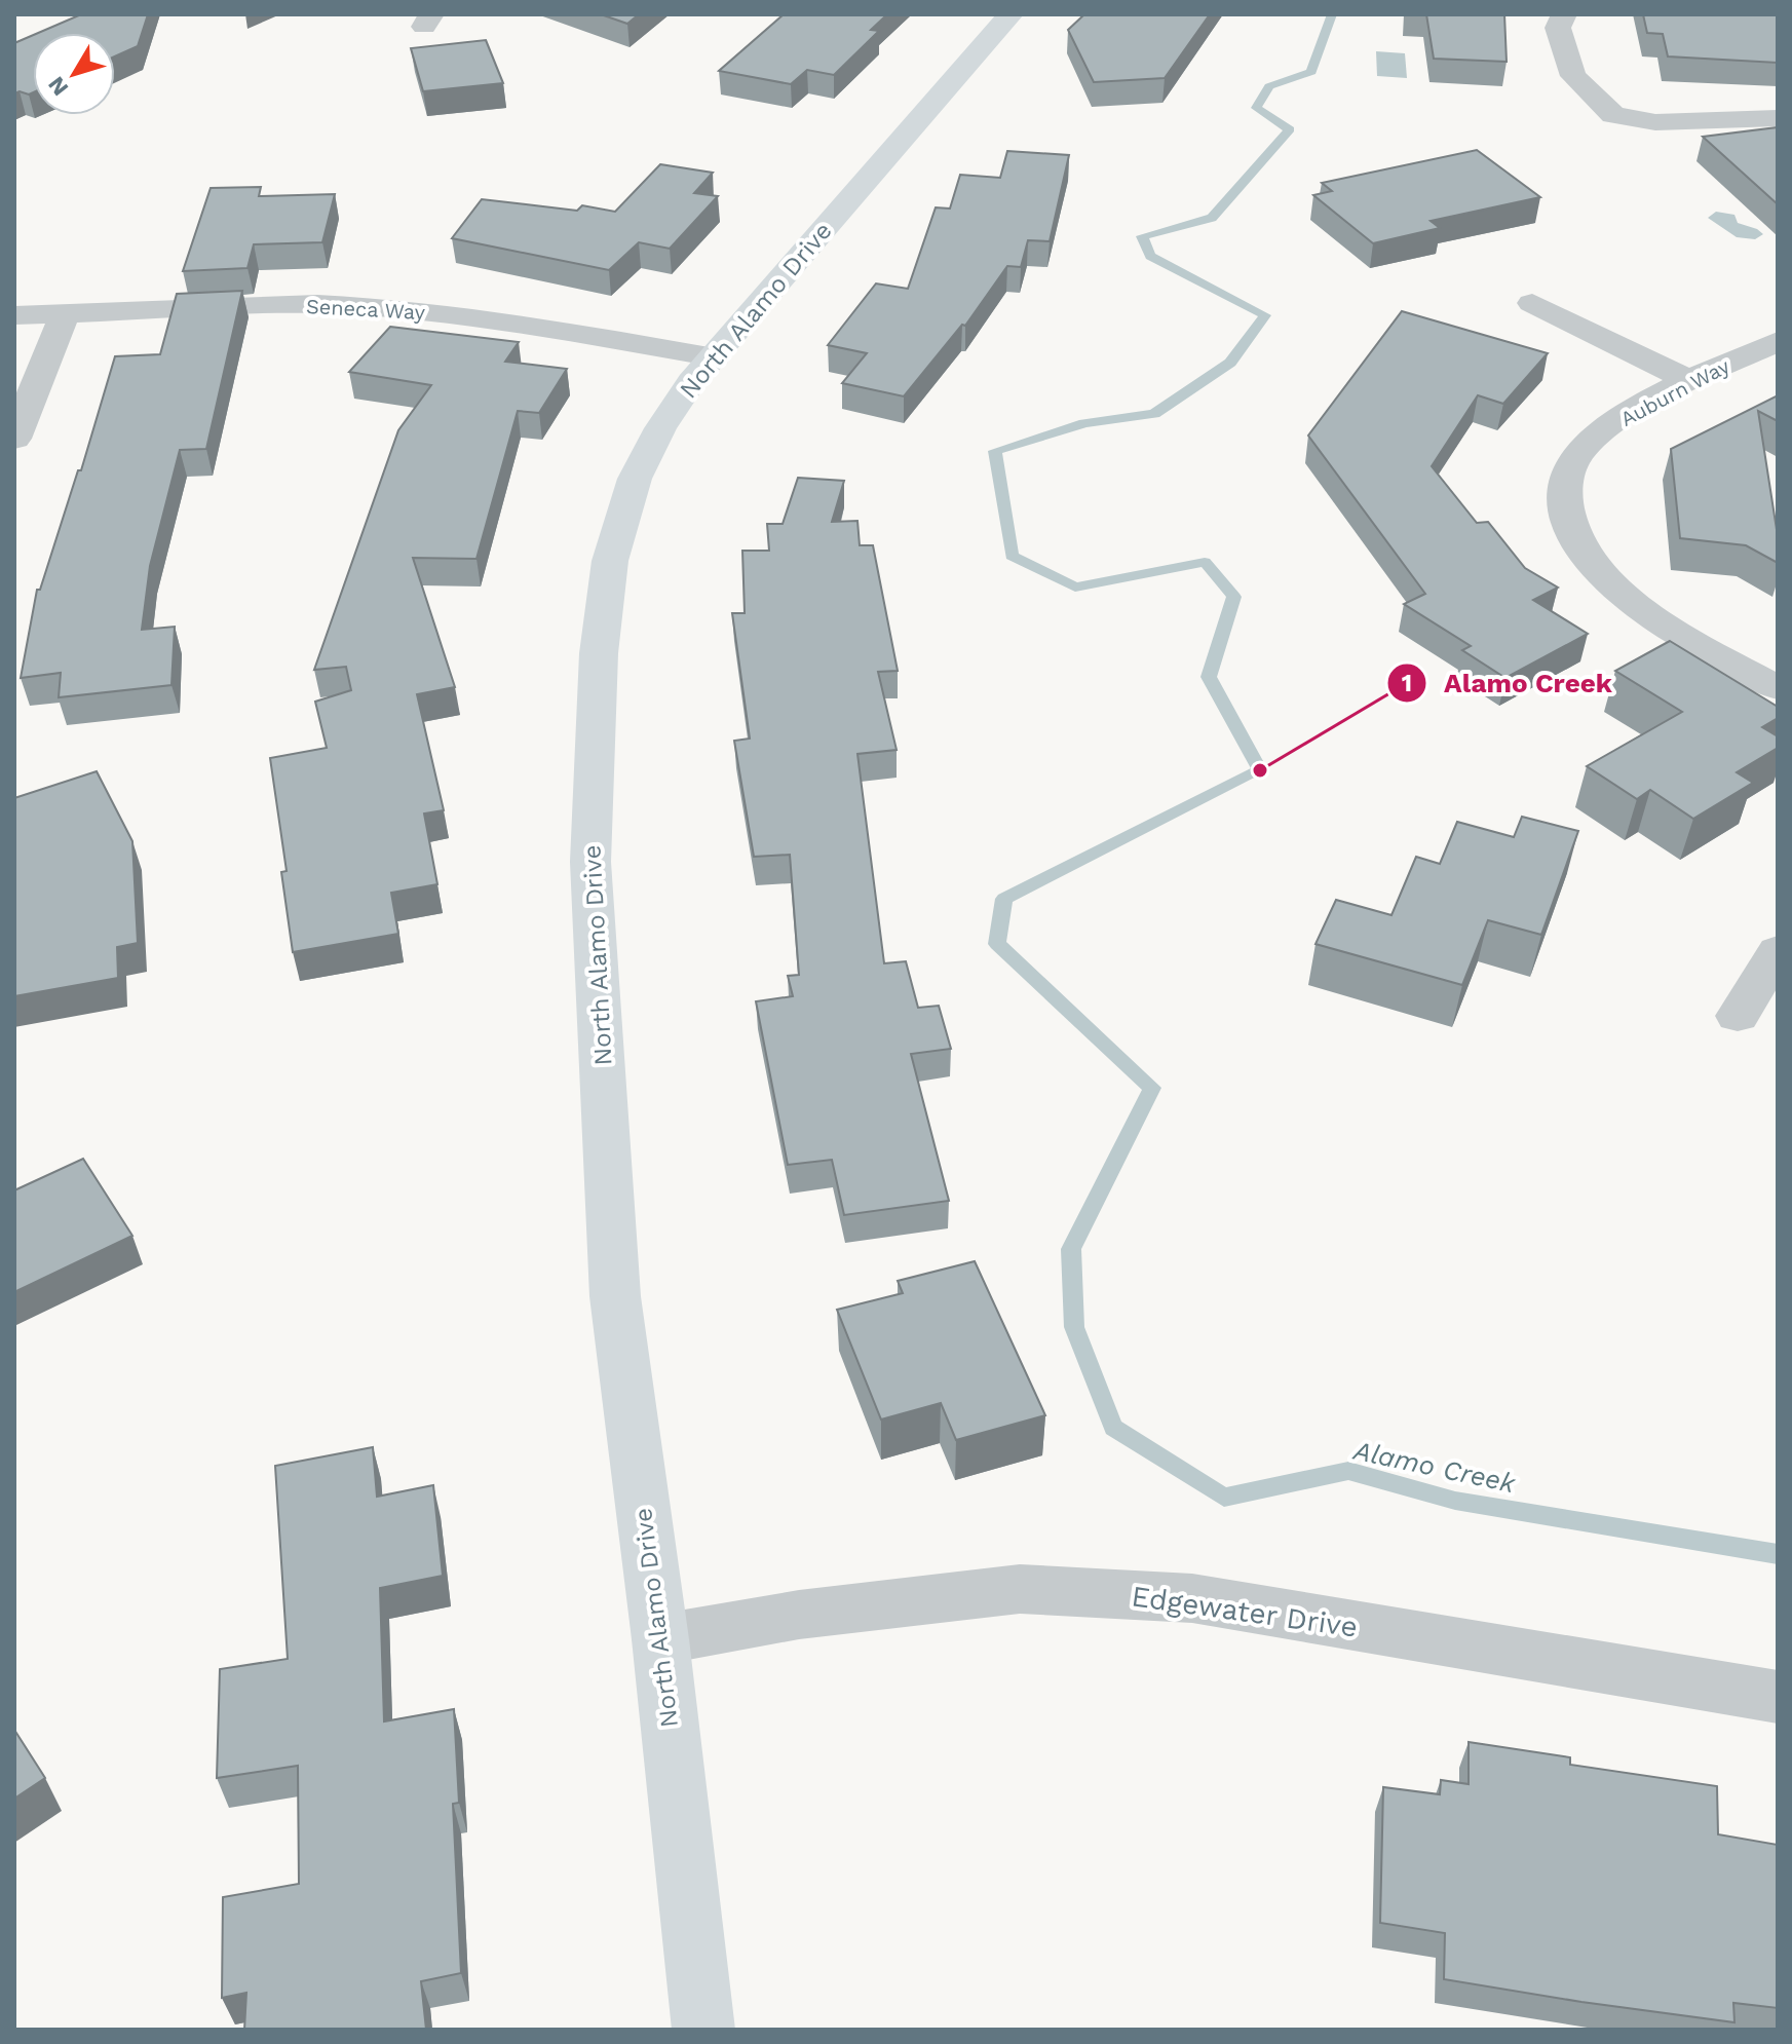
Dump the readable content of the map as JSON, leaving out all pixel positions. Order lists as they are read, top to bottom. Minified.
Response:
{"streets":{"street":["Seneca Way","North Alamo Drive","Auburn Way","Edgewater Drive"]},"crossings":[["Seneca Way","North Alamo Drive"],["North Alamo Drive","Edgewater Drive"]],"water":["Alamo Creek"],"places":["Alamo Creek"],"north":"bottom left"}
